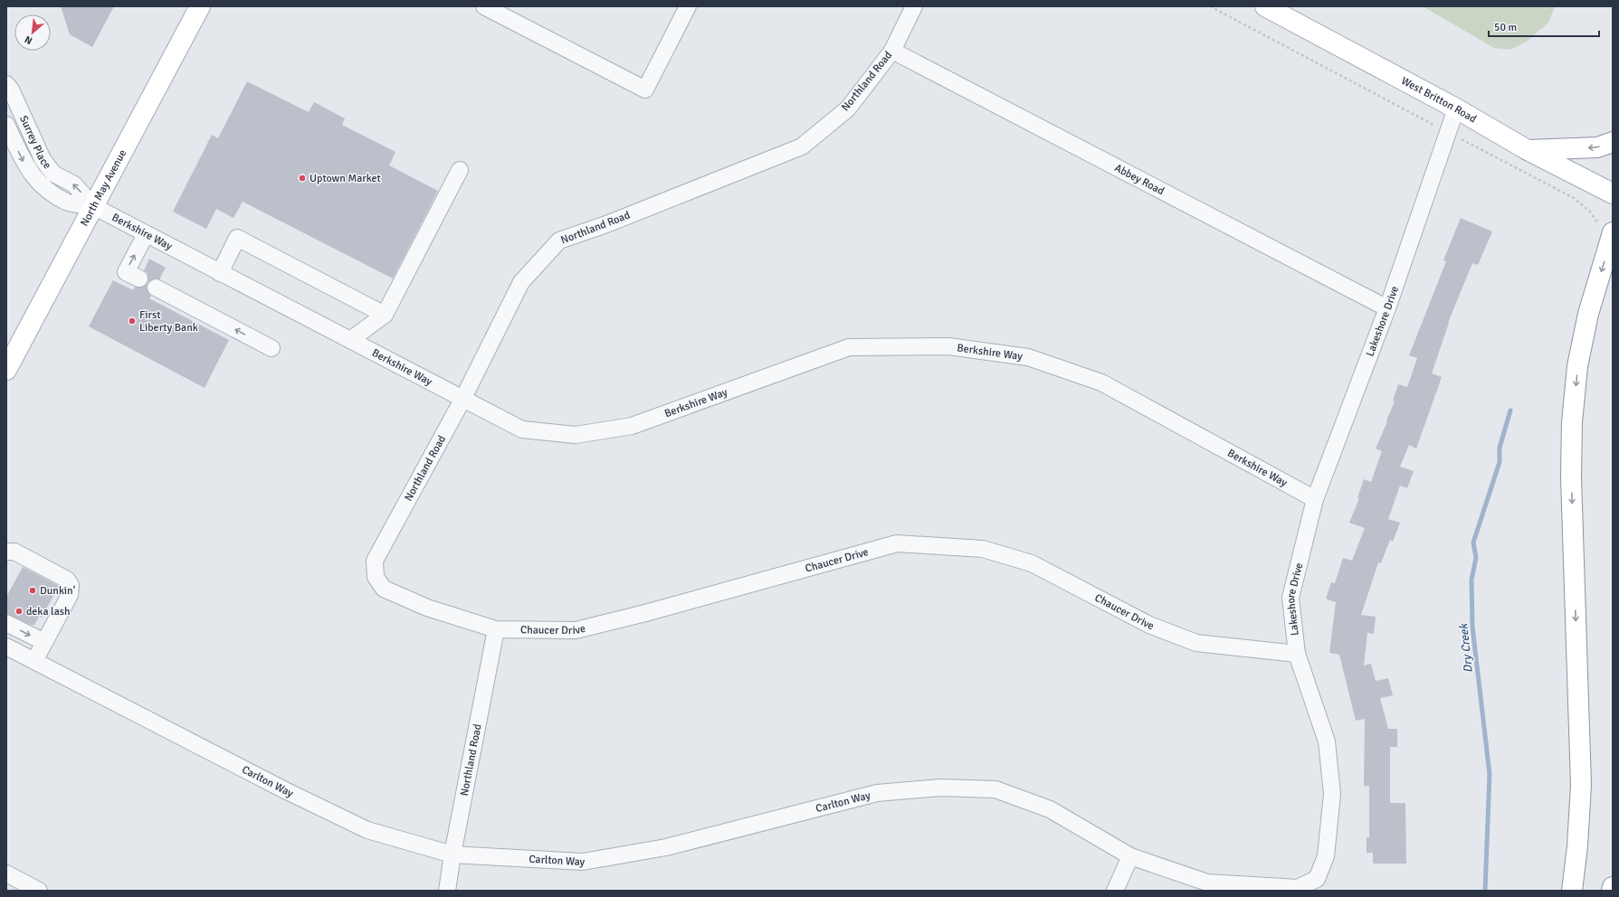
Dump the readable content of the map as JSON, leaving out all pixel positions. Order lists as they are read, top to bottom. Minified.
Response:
{"streets":{"main road":["West Britton Road","North May Avenue"],"street":["Northland Road","Surrey Place","Abbey Road","Berkshire Way","Lakeshore Drive","Chaucer Drive","Carlton Way"]},"crossings":[["Northland Road","Abbey Road"],["Northland Road","Berkshire Way"],["Northland Road","Chaucer Drive"],["Northland Road","Carlton Way"],["West Britton Road","Lakeshore Drive"],["Surrey Place","North May Avenue"],["Surrey Place","Berkshire Way"],["Abbey Road","Lakeshore Drive"],["North May Avenue","Berkshire Way"],["Berkshire Way","Lakeshore Drive"],["Lakeshore Drive","Chaucer Drive"],["Lakeshore Drive","Carlton Way"]],"water":["Dry Creek"],"places":["Uptown Market","First Liberty Bank","Dunkin'","deka lash"],"scale_bar":"50 m","north":"bottom left"}
